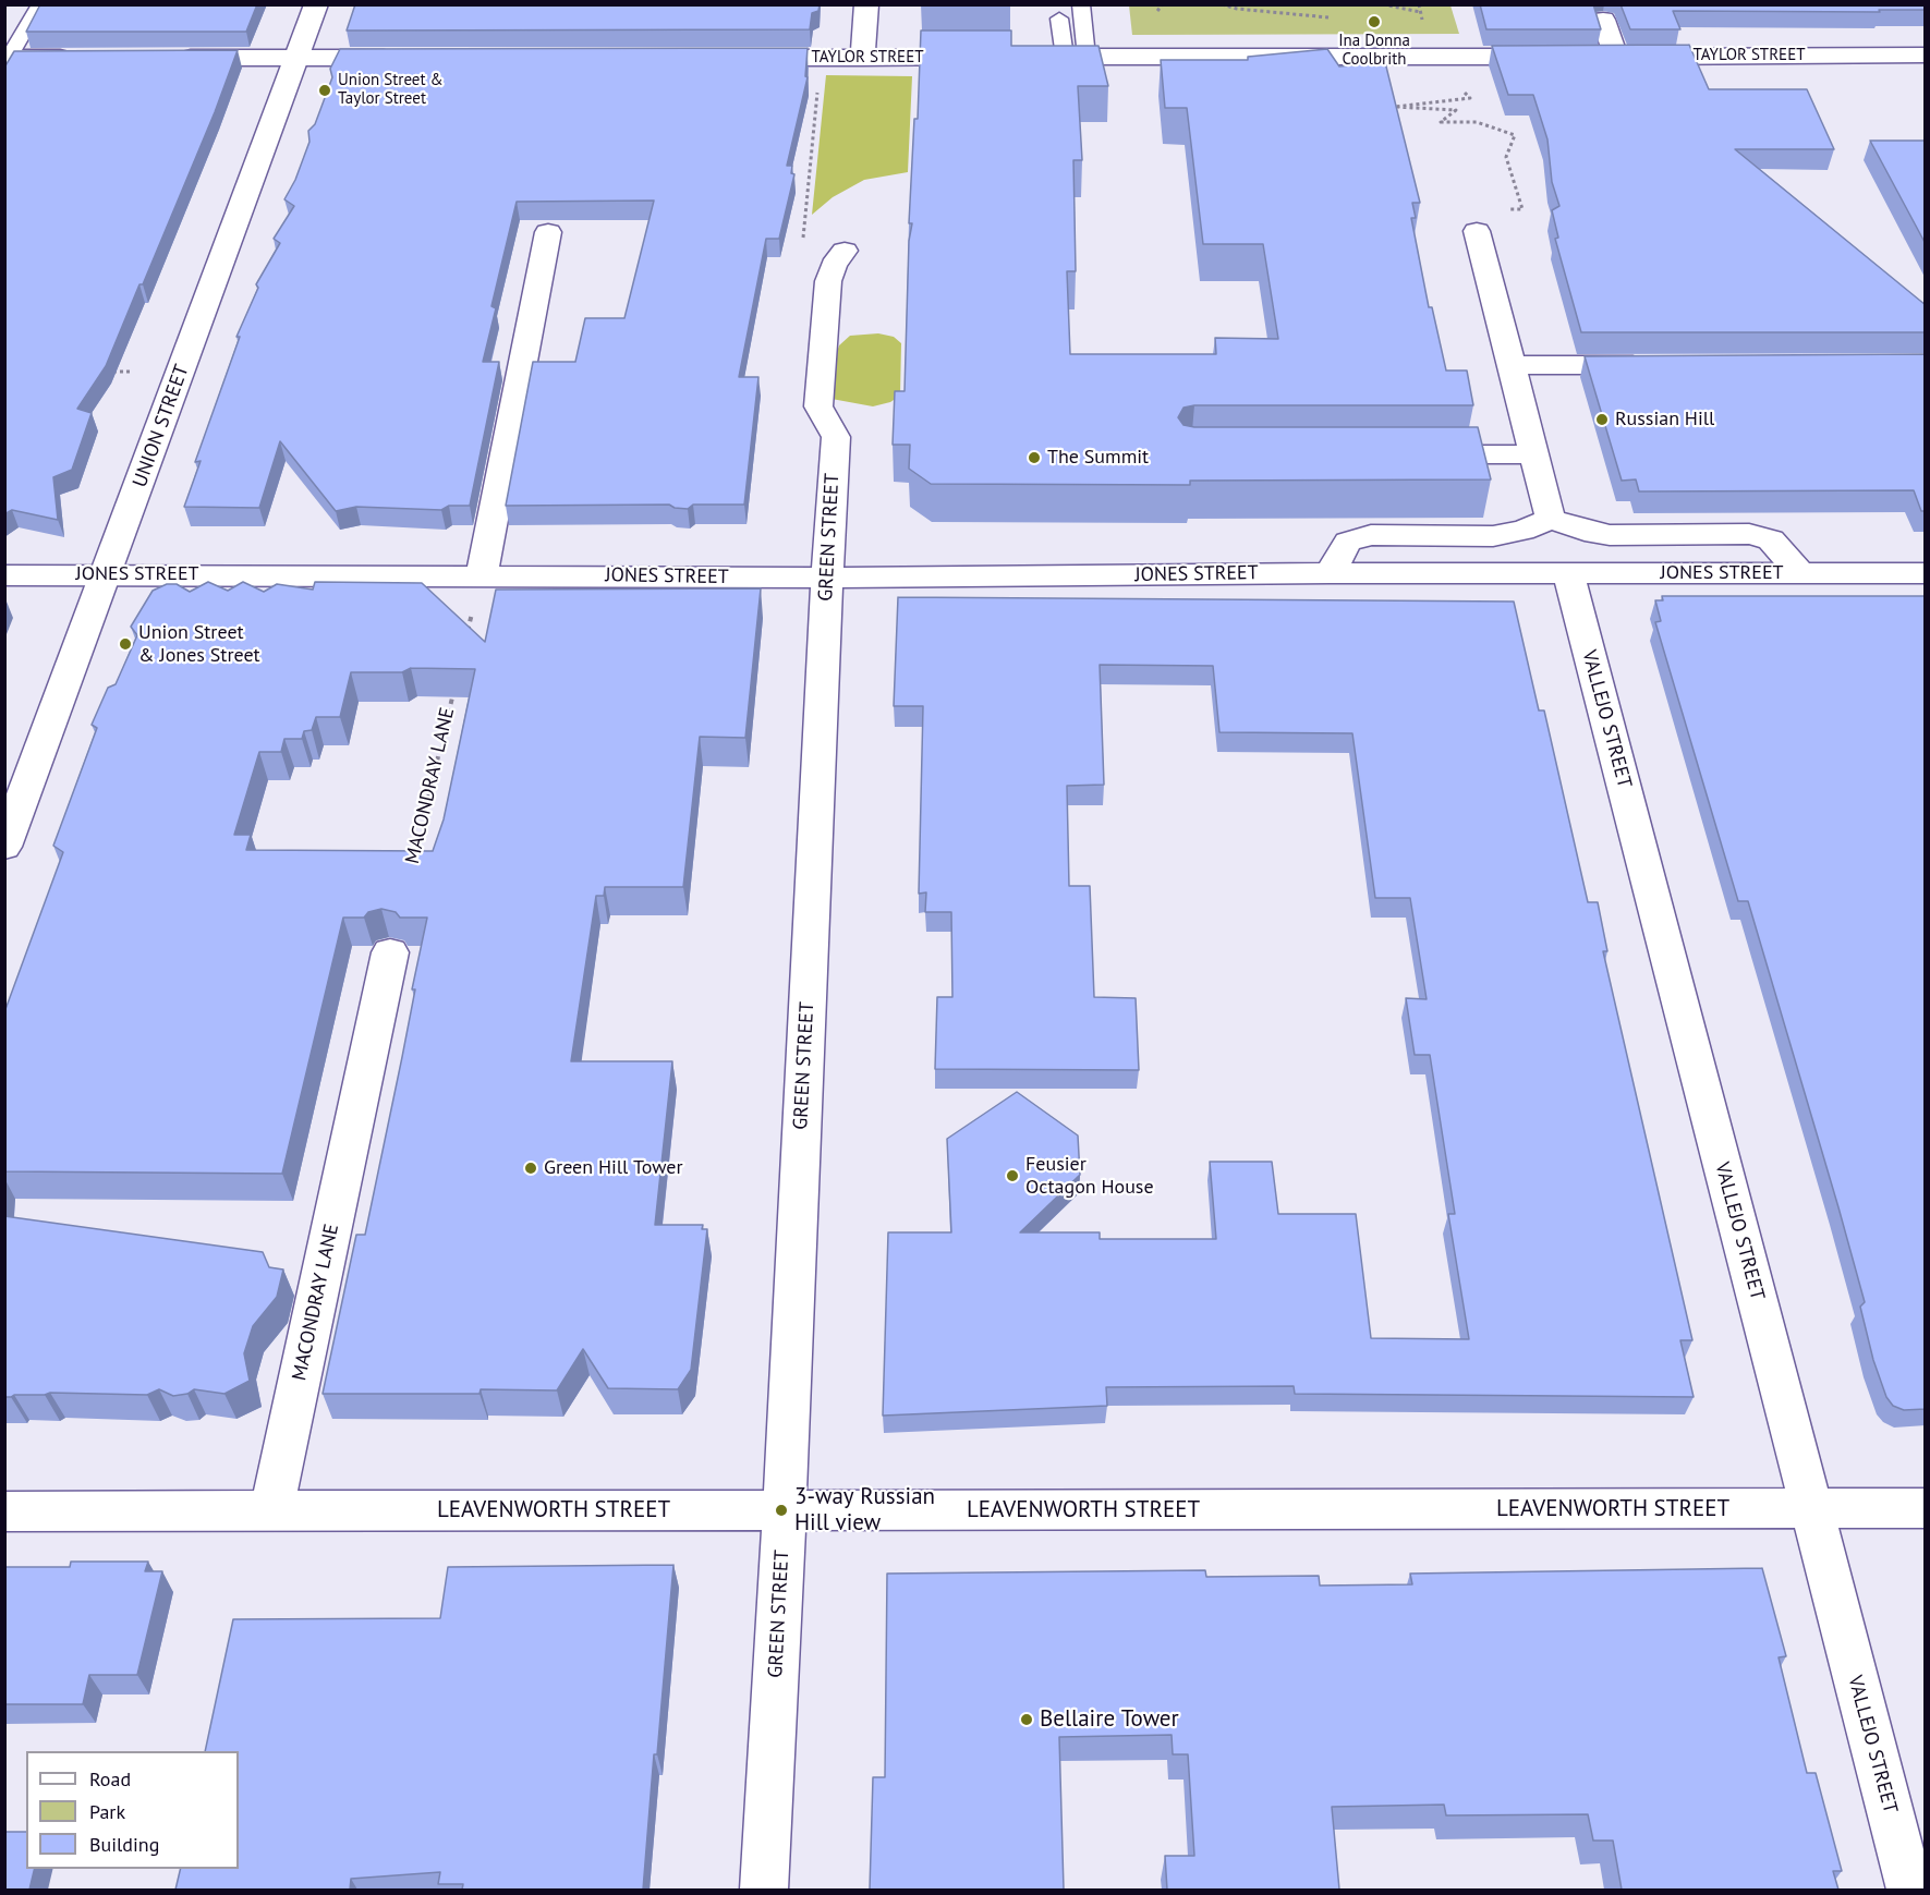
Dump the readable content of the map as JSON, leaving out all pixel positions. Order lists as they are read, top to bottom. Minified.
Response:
{"streets":{"street":["TAYLOR STREET","UNION STREET","GREEN STREET","JONES STREET","VALLEJO STREET","MACONDRAY LANE","LEAVENWORTH STREET"]},"crossings":[["UNION STREET","JONES STREET"],["GREEN STREET","JONES STREET"],["GREEN STREET","LEAVENWORTH STREET"],["JONES STREET","VALLEJO STREET"],["VALLEJO STREET","LEAVENWORTH STREET"],["MACONDRAY LANE","LEAVENWORTH STREET"]],"places":["Ina Donna Coolbrith","Union Street & Taylor Street","Russian Hill","The Summit","Union Street & Jones Street","Green Hill Tower","Feusier Octagon House","3-way Russian Hill view","Bellaire Tower"],"legend":["Road","Park","Building"]}
